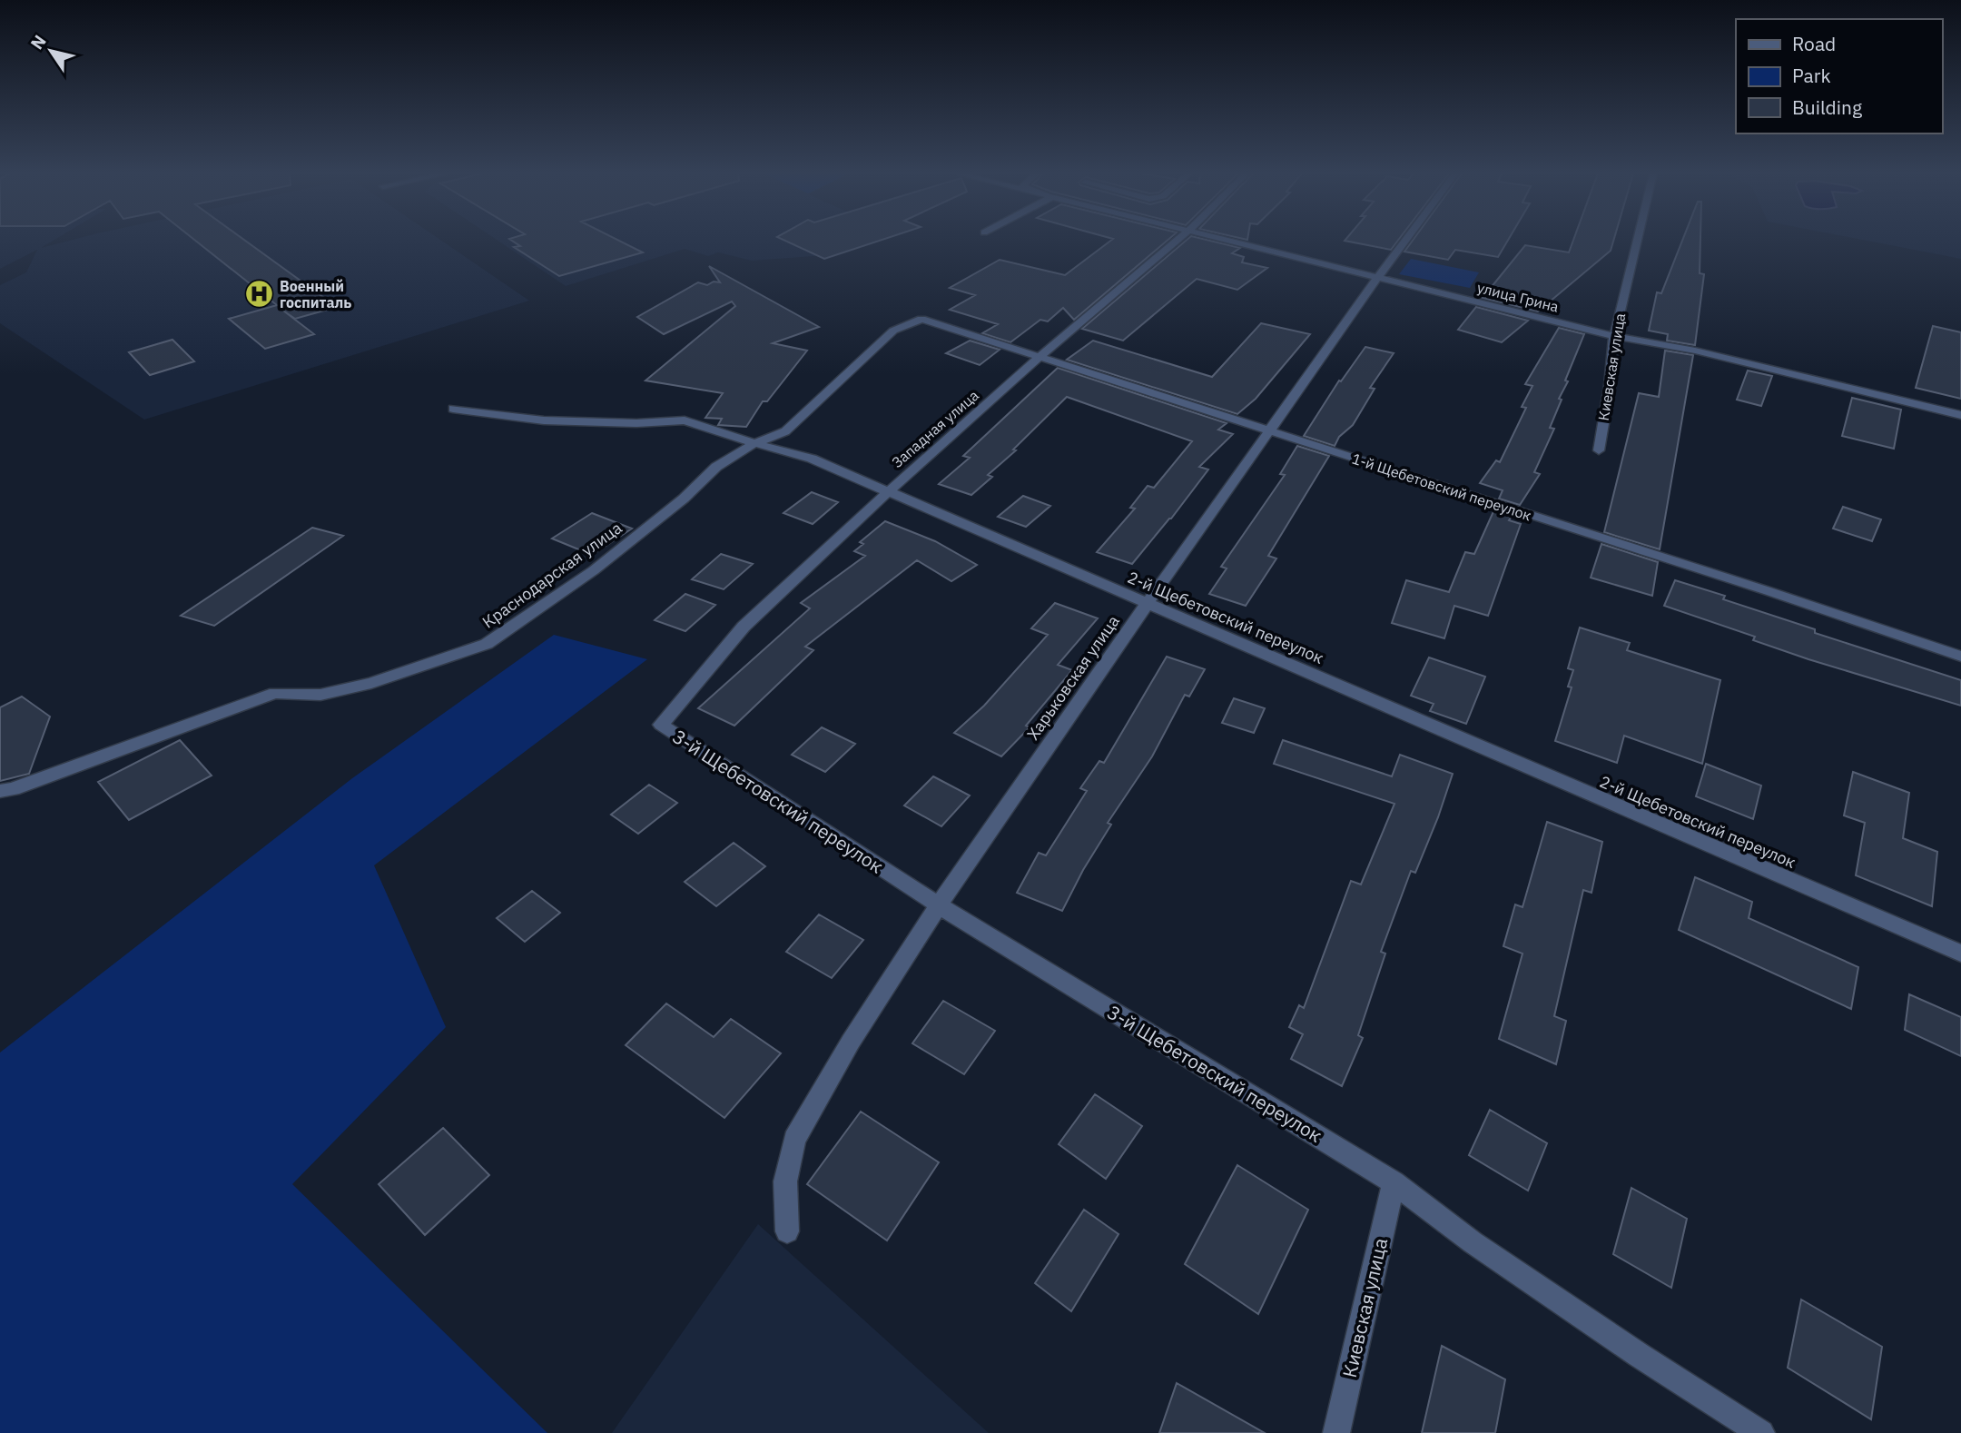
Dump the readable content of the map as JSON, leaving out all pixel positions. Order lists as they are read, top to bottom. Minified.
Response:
{"streets":{"street":["улица Грина","Киевская улица","Западная улица","1-й Щебетовский переулок","Краснодарская улица","2-й Щебетовский переулок","Харьковская улица","3-й Щебетовский переулок"]},"crossings":[["улица Грина","Киевская улица"],["улица Грина","Харьковская улица"],["Киевская улица","3-й Щебетовский переулок"],["Западная улица","1-й Щебетовский переулок"],["Западная улица","2-й Щебетовский переулок"],["Западная улица","3-й Щебетовский переулок"],["1-й Щебетовский переулок","Краснодарская улица"],["1-й Щебетовский переулок","Харьковская улица"],["Краснодарская улица","2-й Щебетовский переулок"],["2-й Щебетовский переулок","Харьковская улица"],["Харьковская улица","3-й Щебетовский переулок"]],"places":{"hospital":["Военный госпиталь"]},"legend":["Road","Park","Building"],"north":"top left"}
